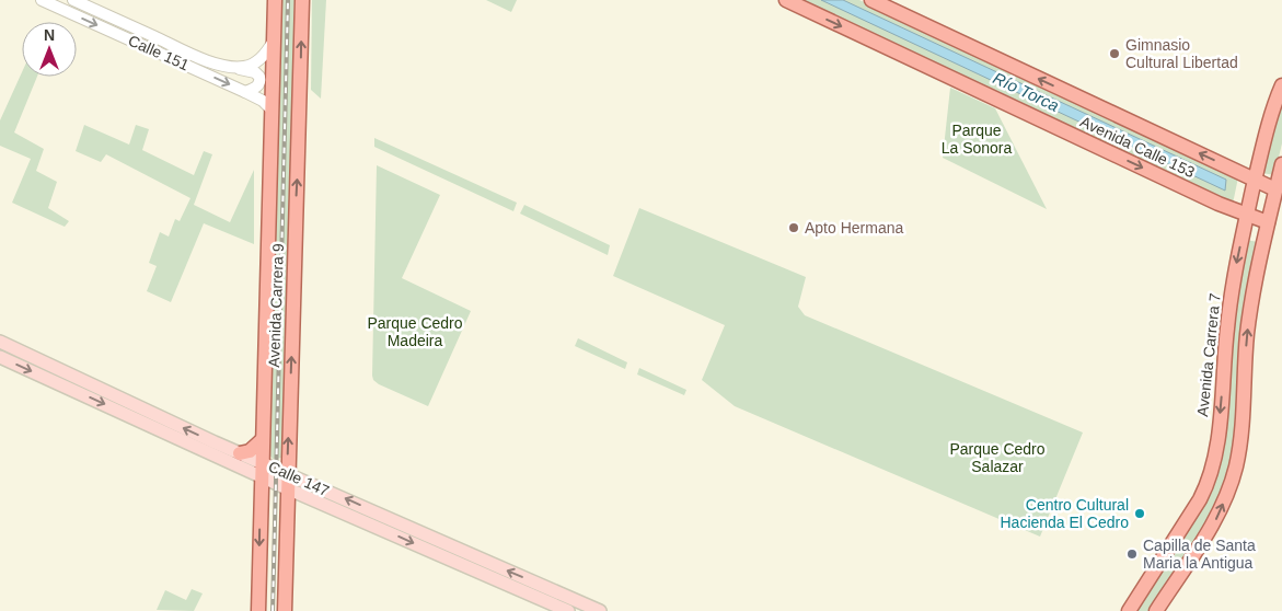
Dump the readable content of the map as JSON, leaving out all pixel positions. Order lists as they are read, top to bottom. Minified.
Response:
{"streets":{"main road":["Avenida Calle 153","Avenida Carrera 9","Avenida Carrera 7","Calle 147"],"street":["Calle 151"]},"crossings":[["Calle 151","Avenida Carrera 9"],["Avenida Calle 153","Avenida Carrera 7"],["Avenida Carrera 9","Calle 147"]],"water":["Río Torca"],"parks":["Parque La Sonora","Parque Cedro Madeira","Parque Cedro Salazar"],"places":["Gimnasio Cultural Libertad","Apto Hermana","Centro Cultural Hacienda El Cedro","Capilla de Santa Maria la Antigua"],"north":"top"}
